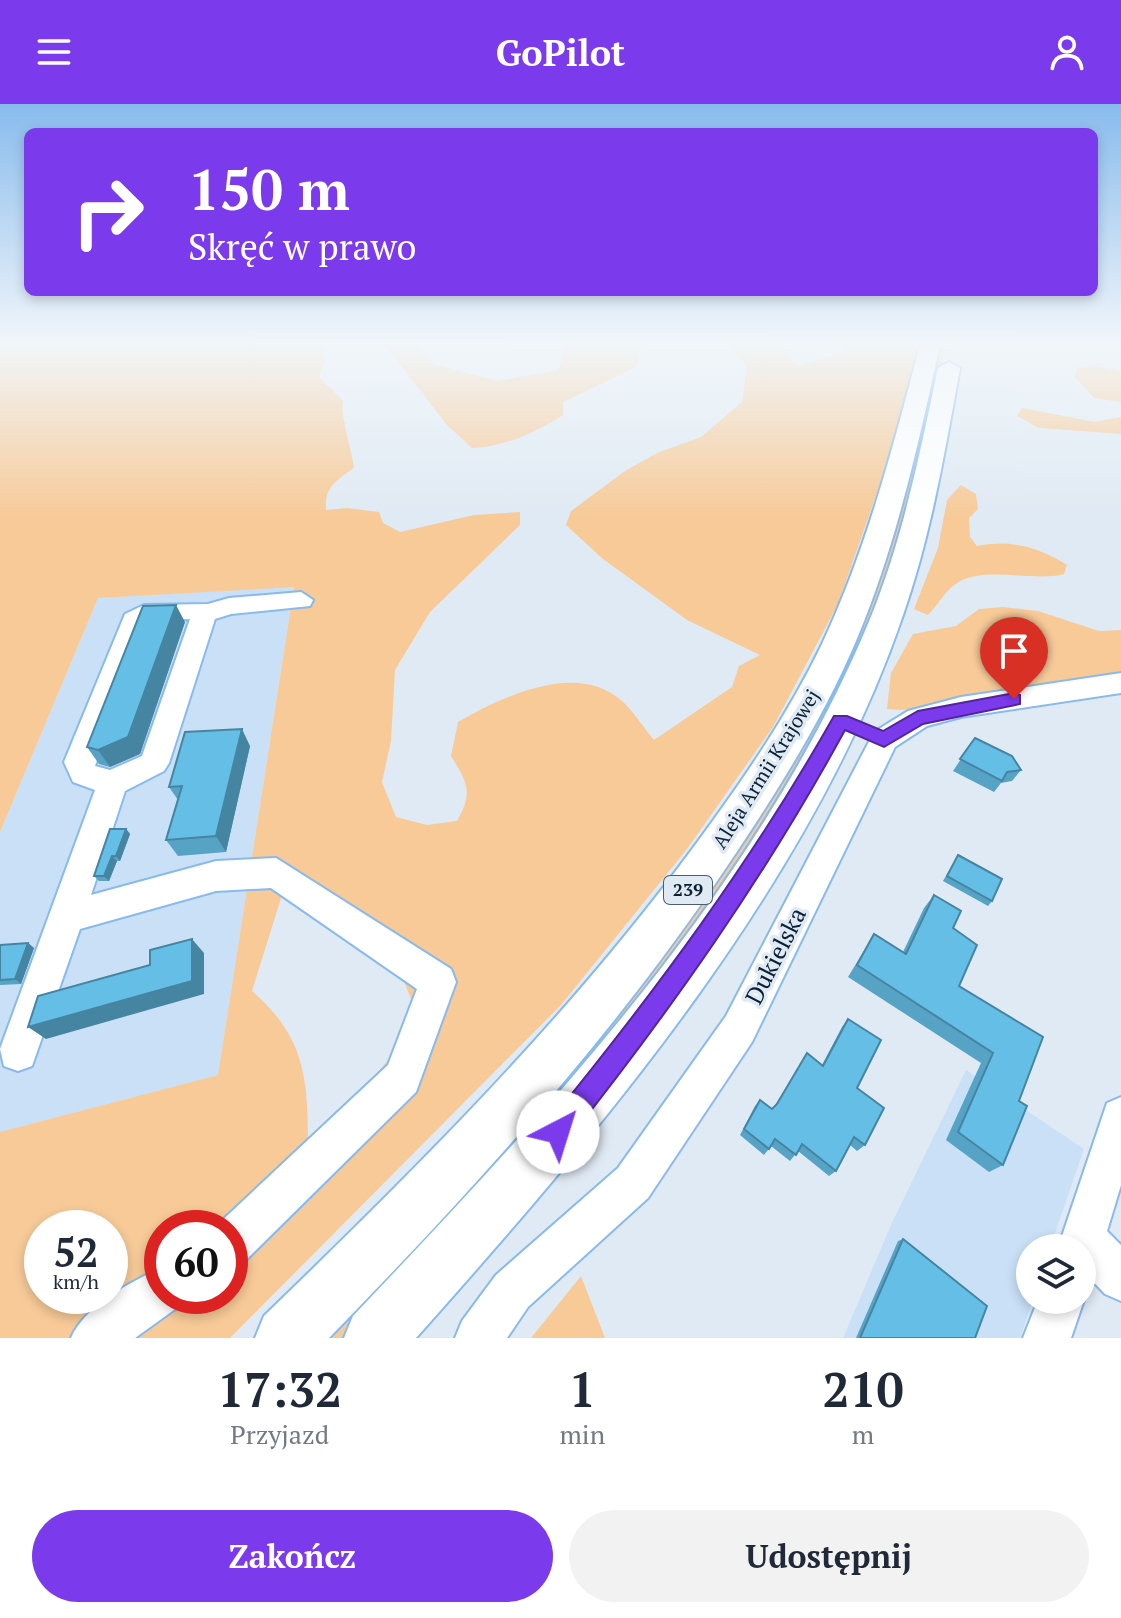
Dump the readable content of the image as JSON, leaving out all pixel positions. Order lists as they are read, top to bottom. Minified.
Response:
{"streets":{"main road":["Aleja Armii Krajowej","239"],"street":["Dukielska"]},"page":{"header":"GoPilot","turn":["150 m","Skręć w prawo"],"speed":"52 km/h","limit":"60","eta":["17:32","Przyjazd","1","min","210","m"],"buttons":["Zakończ","Udostępnij"]}}
